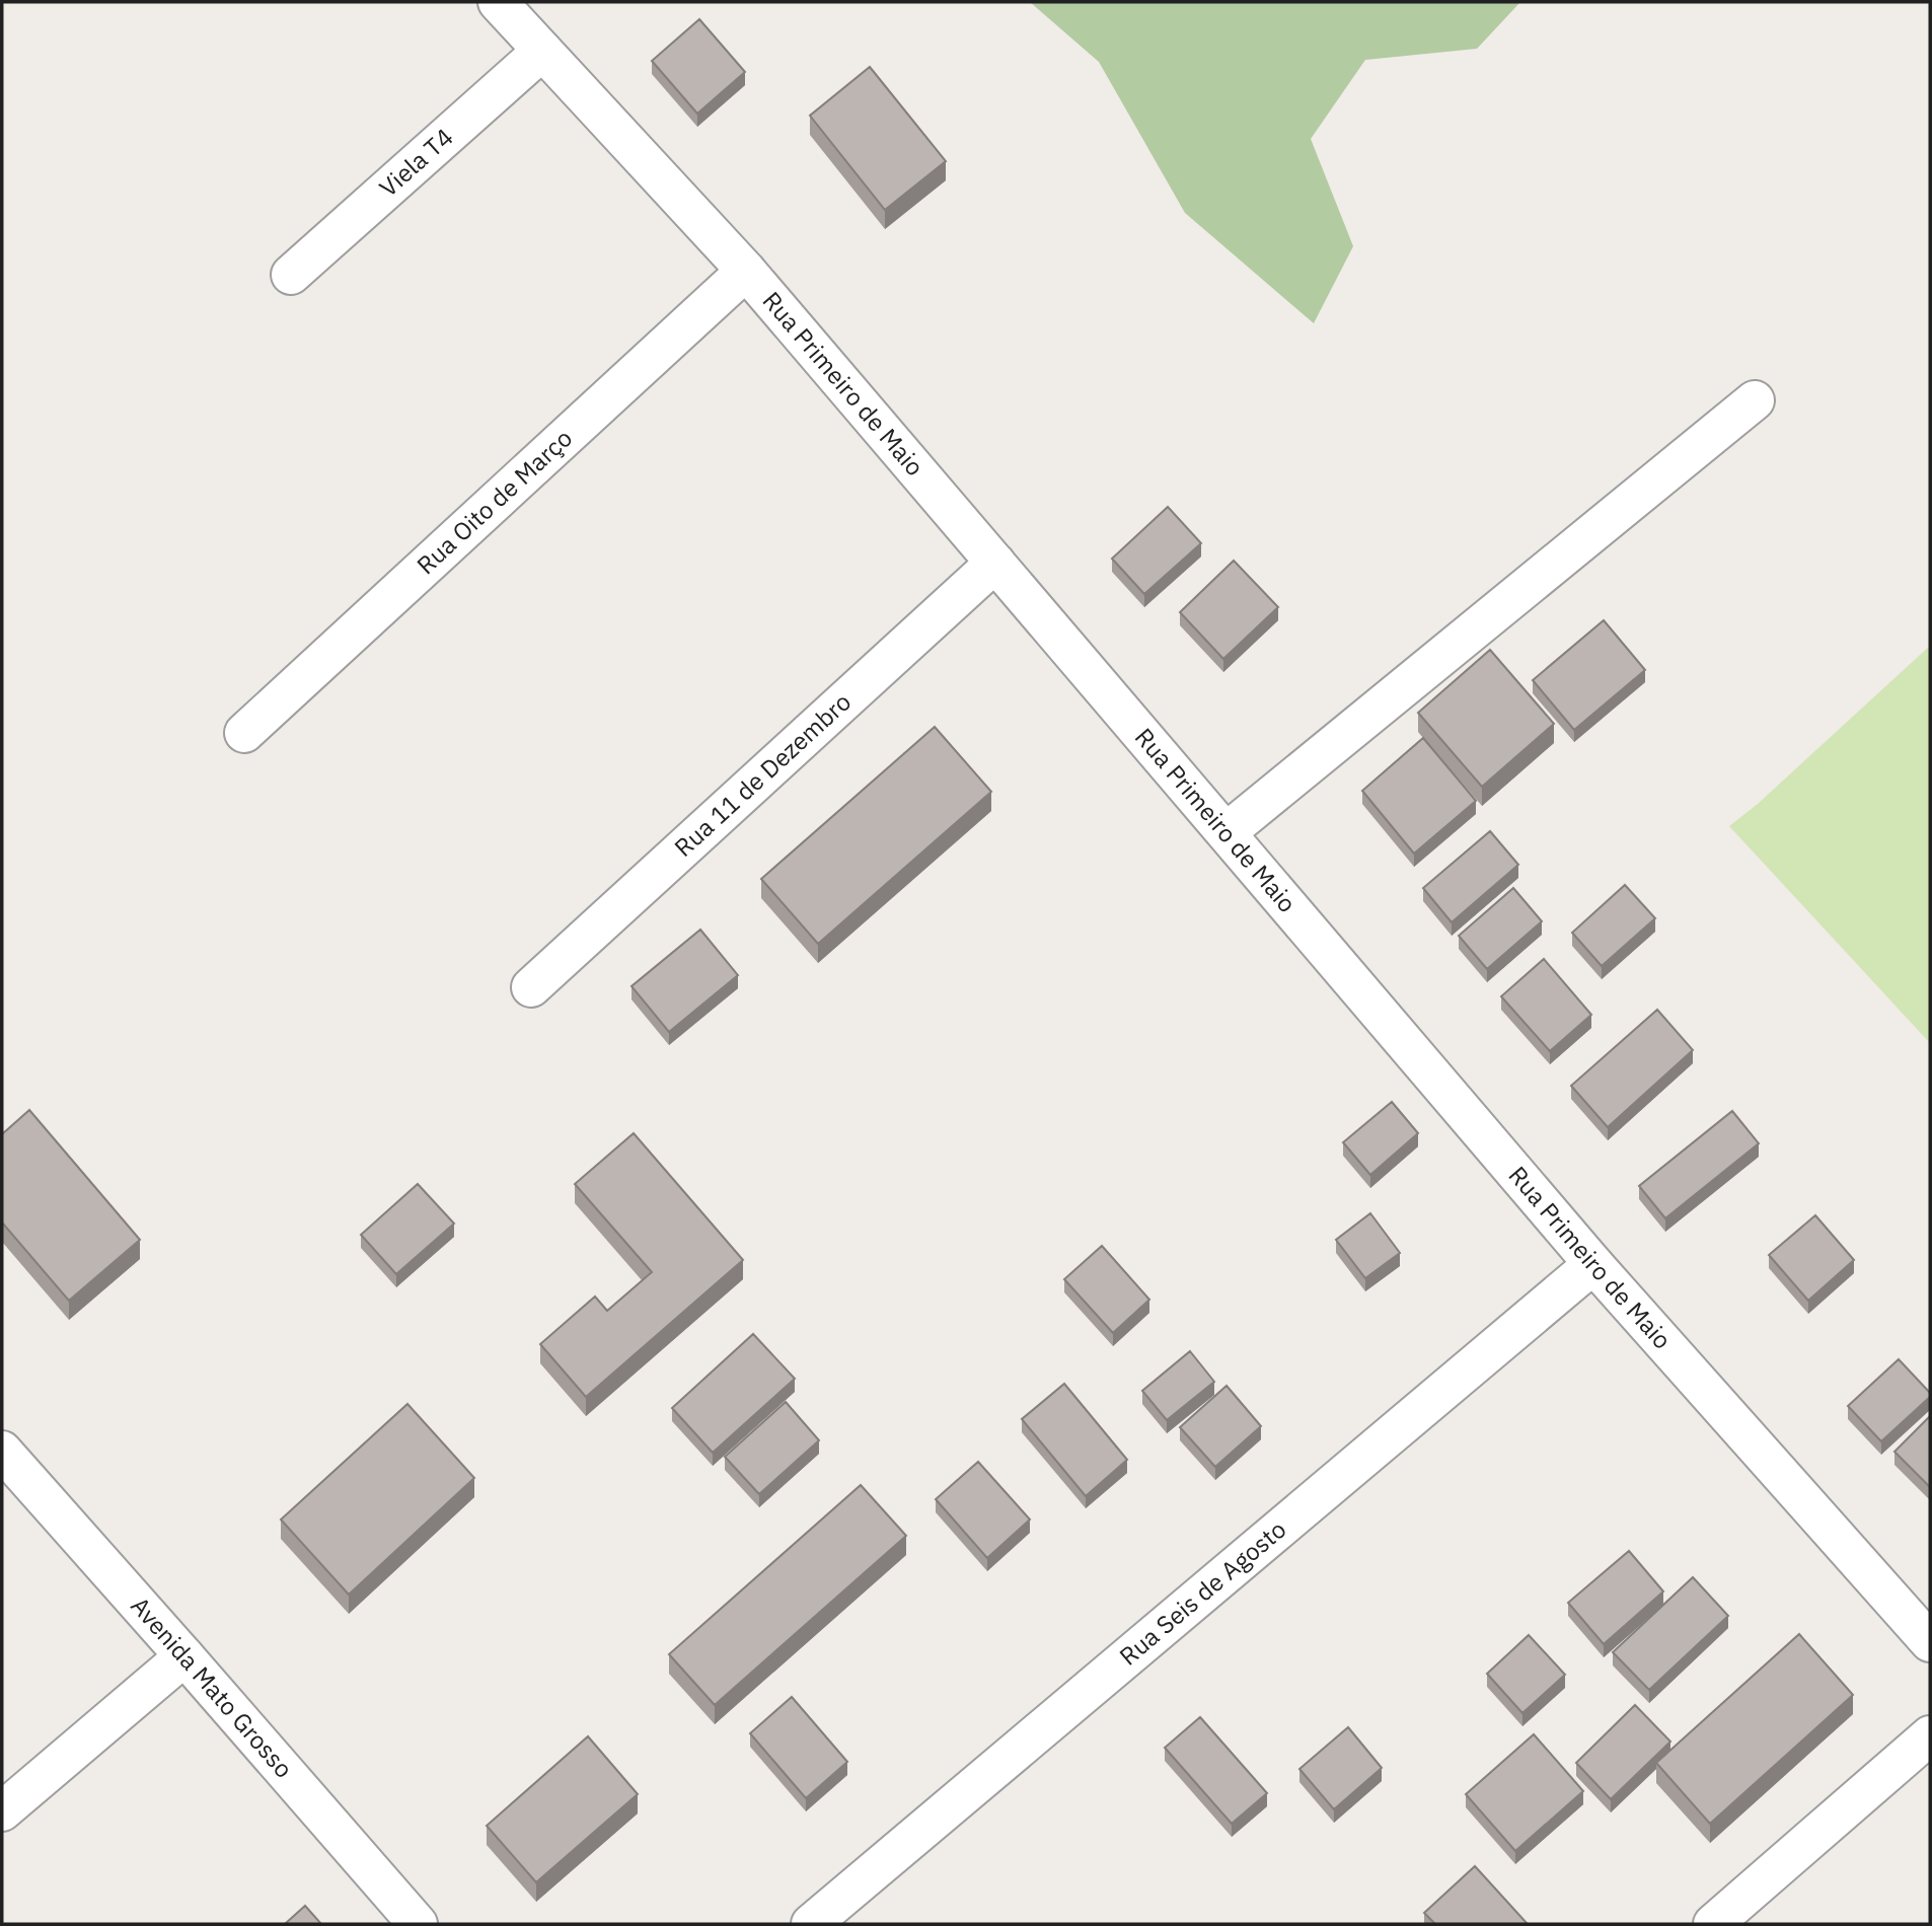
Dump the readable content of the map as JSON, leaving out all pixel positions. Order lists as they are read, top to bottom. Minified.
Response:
{"streets":{"street":["Viela T4","Rua Primeiro de Maio","Rua Oito de Março","Rua 11 de Dezembro","Rua Seis de Agosto","Avenida Mato Grosso"]},"crossings":[["Viela T4","Rua Primeiro de Maio"],["Rua Primeiro de Maio","Rua Oito de Março"],["Rua Primeiro de Maio","Rua 11 de Dezembro"],["Rua Primeiro de Maio","Rua Seis de Agosto"]]}
